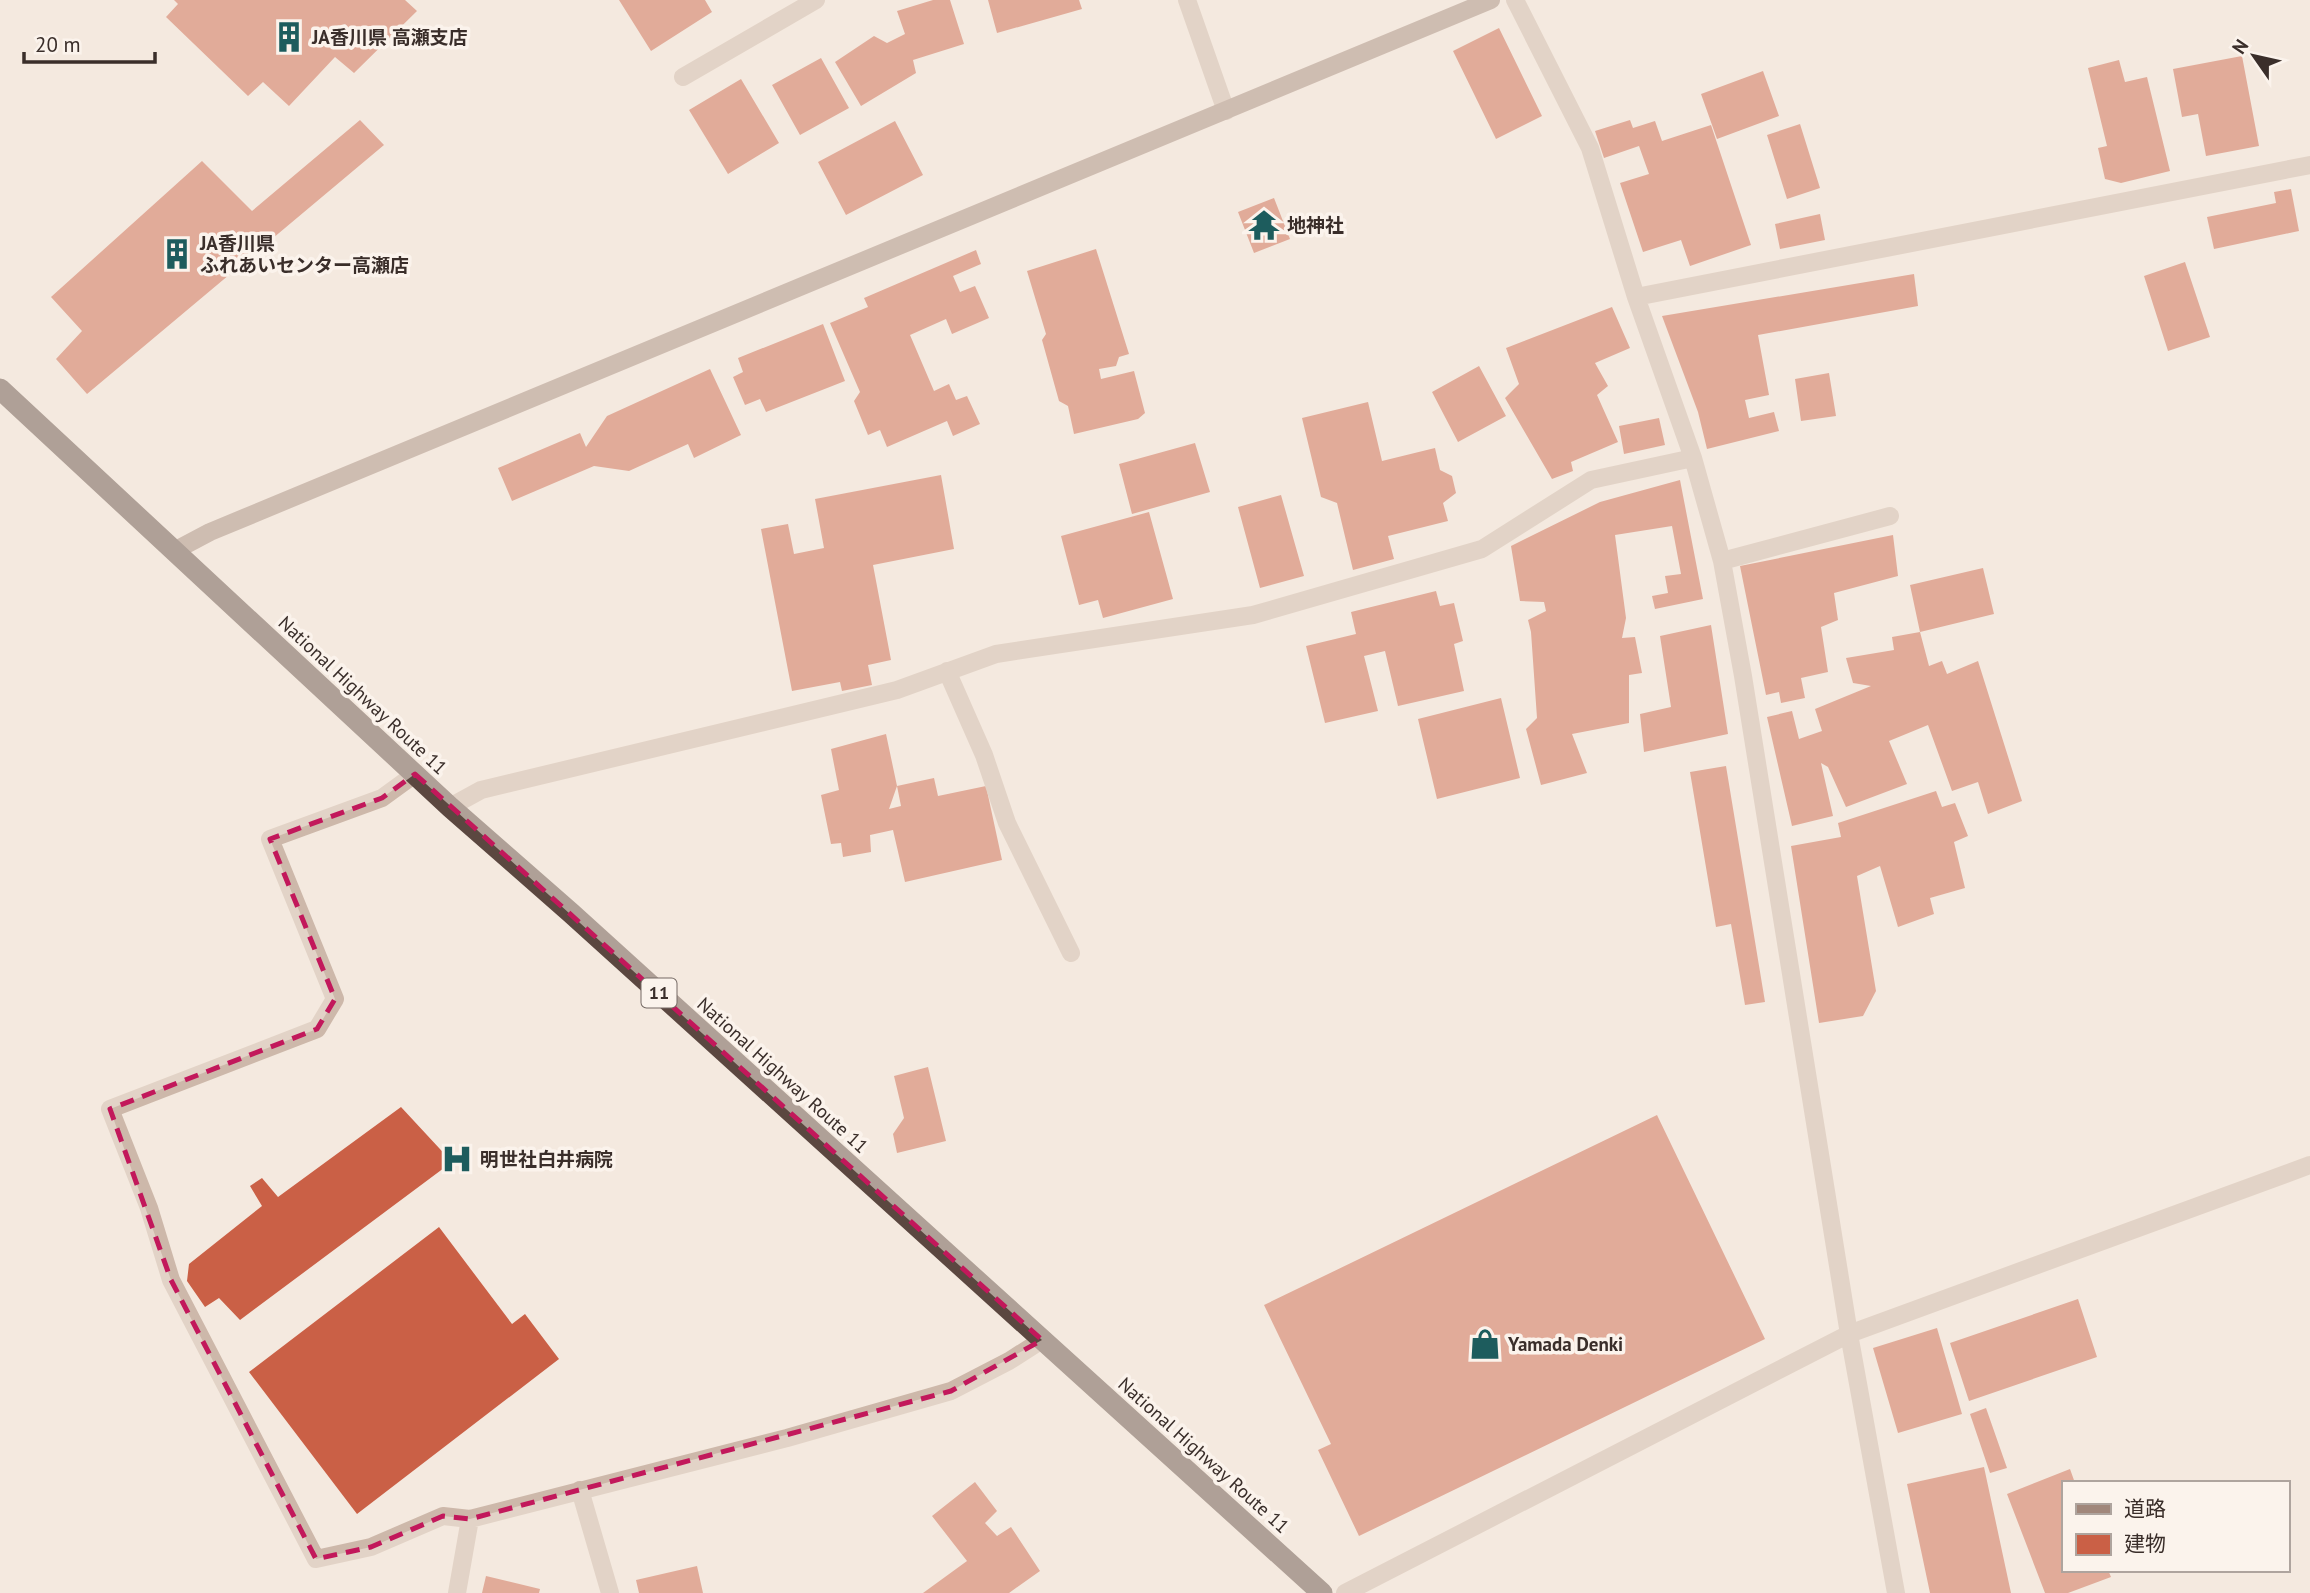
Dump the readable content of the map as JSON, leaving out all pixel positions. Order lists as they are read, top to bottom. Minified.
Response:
{"streets":{"highway":["National Highway Route 11","11"]},"places":{"building":["JA香川県 高瀬支店","JA香川県 ふれあいセンター高瀬店"],"temple":["地神社"],"hospital":["明世社白井病院"],"shop":["Yamada Denki"]},"legend":["道路","建物"],"scale_bar":"20 m","north":"top left"}
